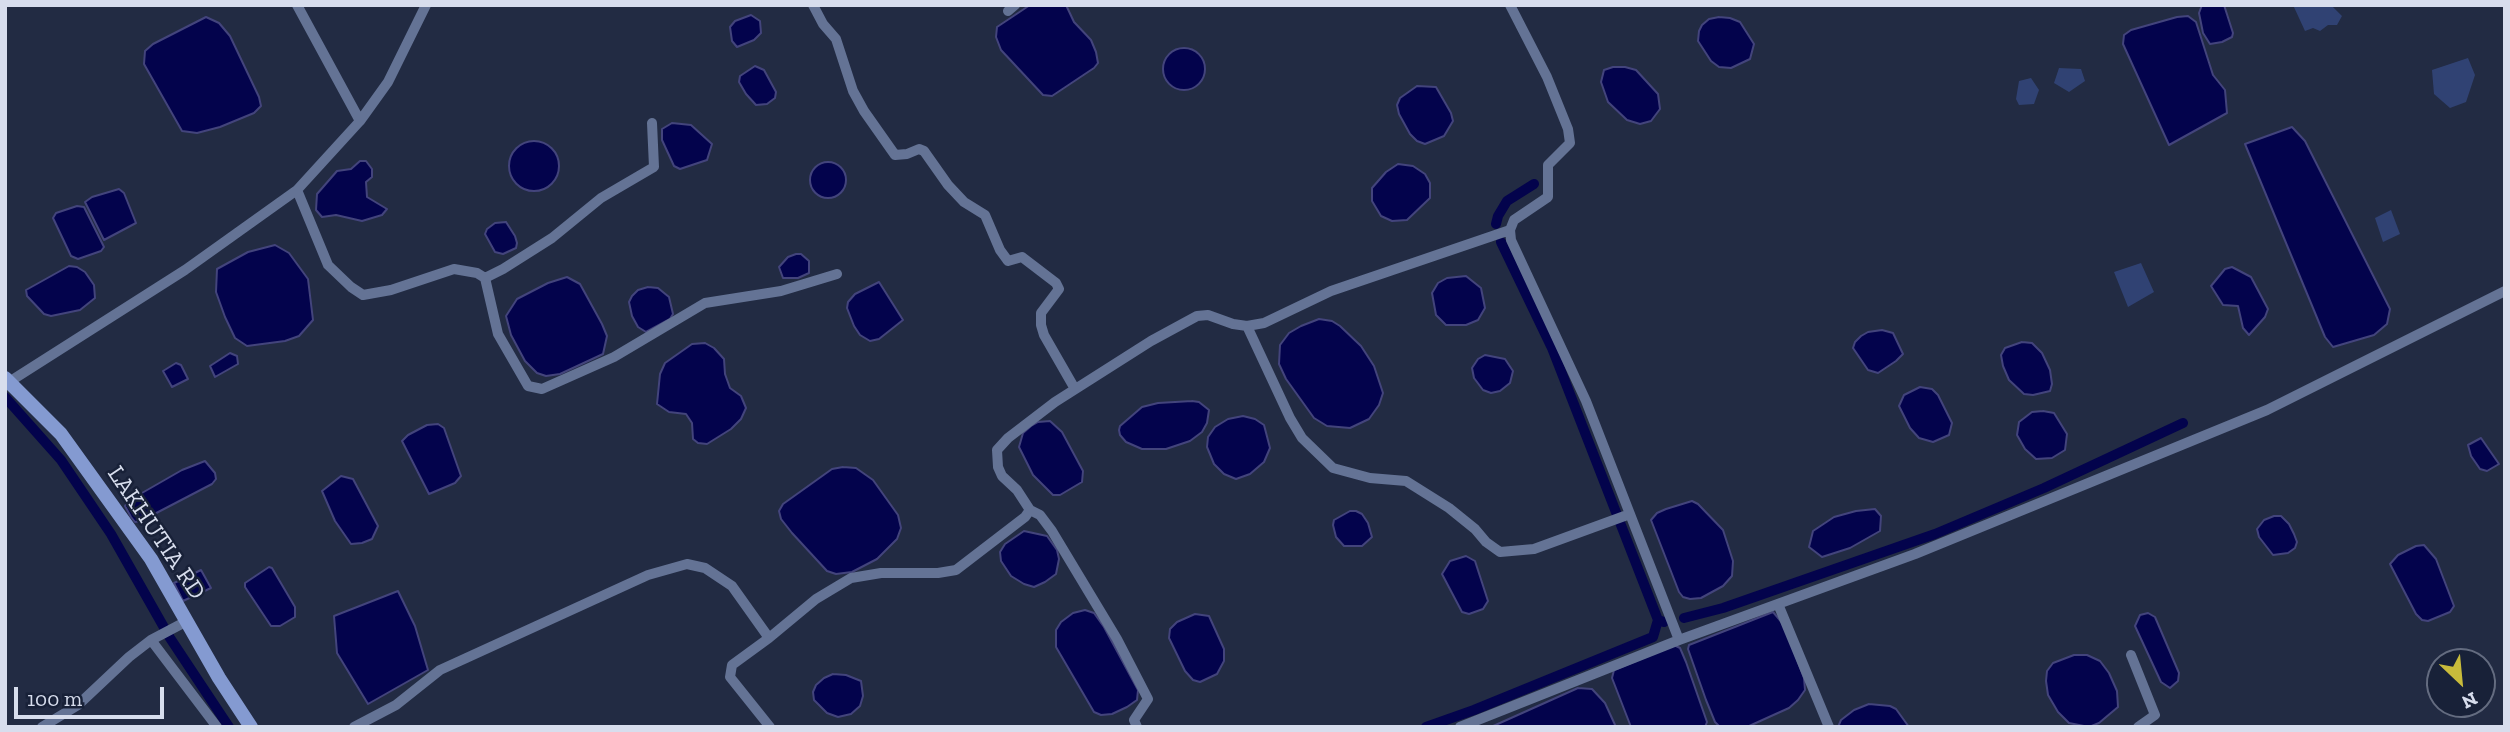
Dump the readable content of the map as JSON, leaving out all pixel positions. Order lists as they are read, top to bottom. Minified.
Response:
{"streets":{"street":["LAKHUTIA RD"]},"scale_bar":"100 m","north":"bottom right"}
